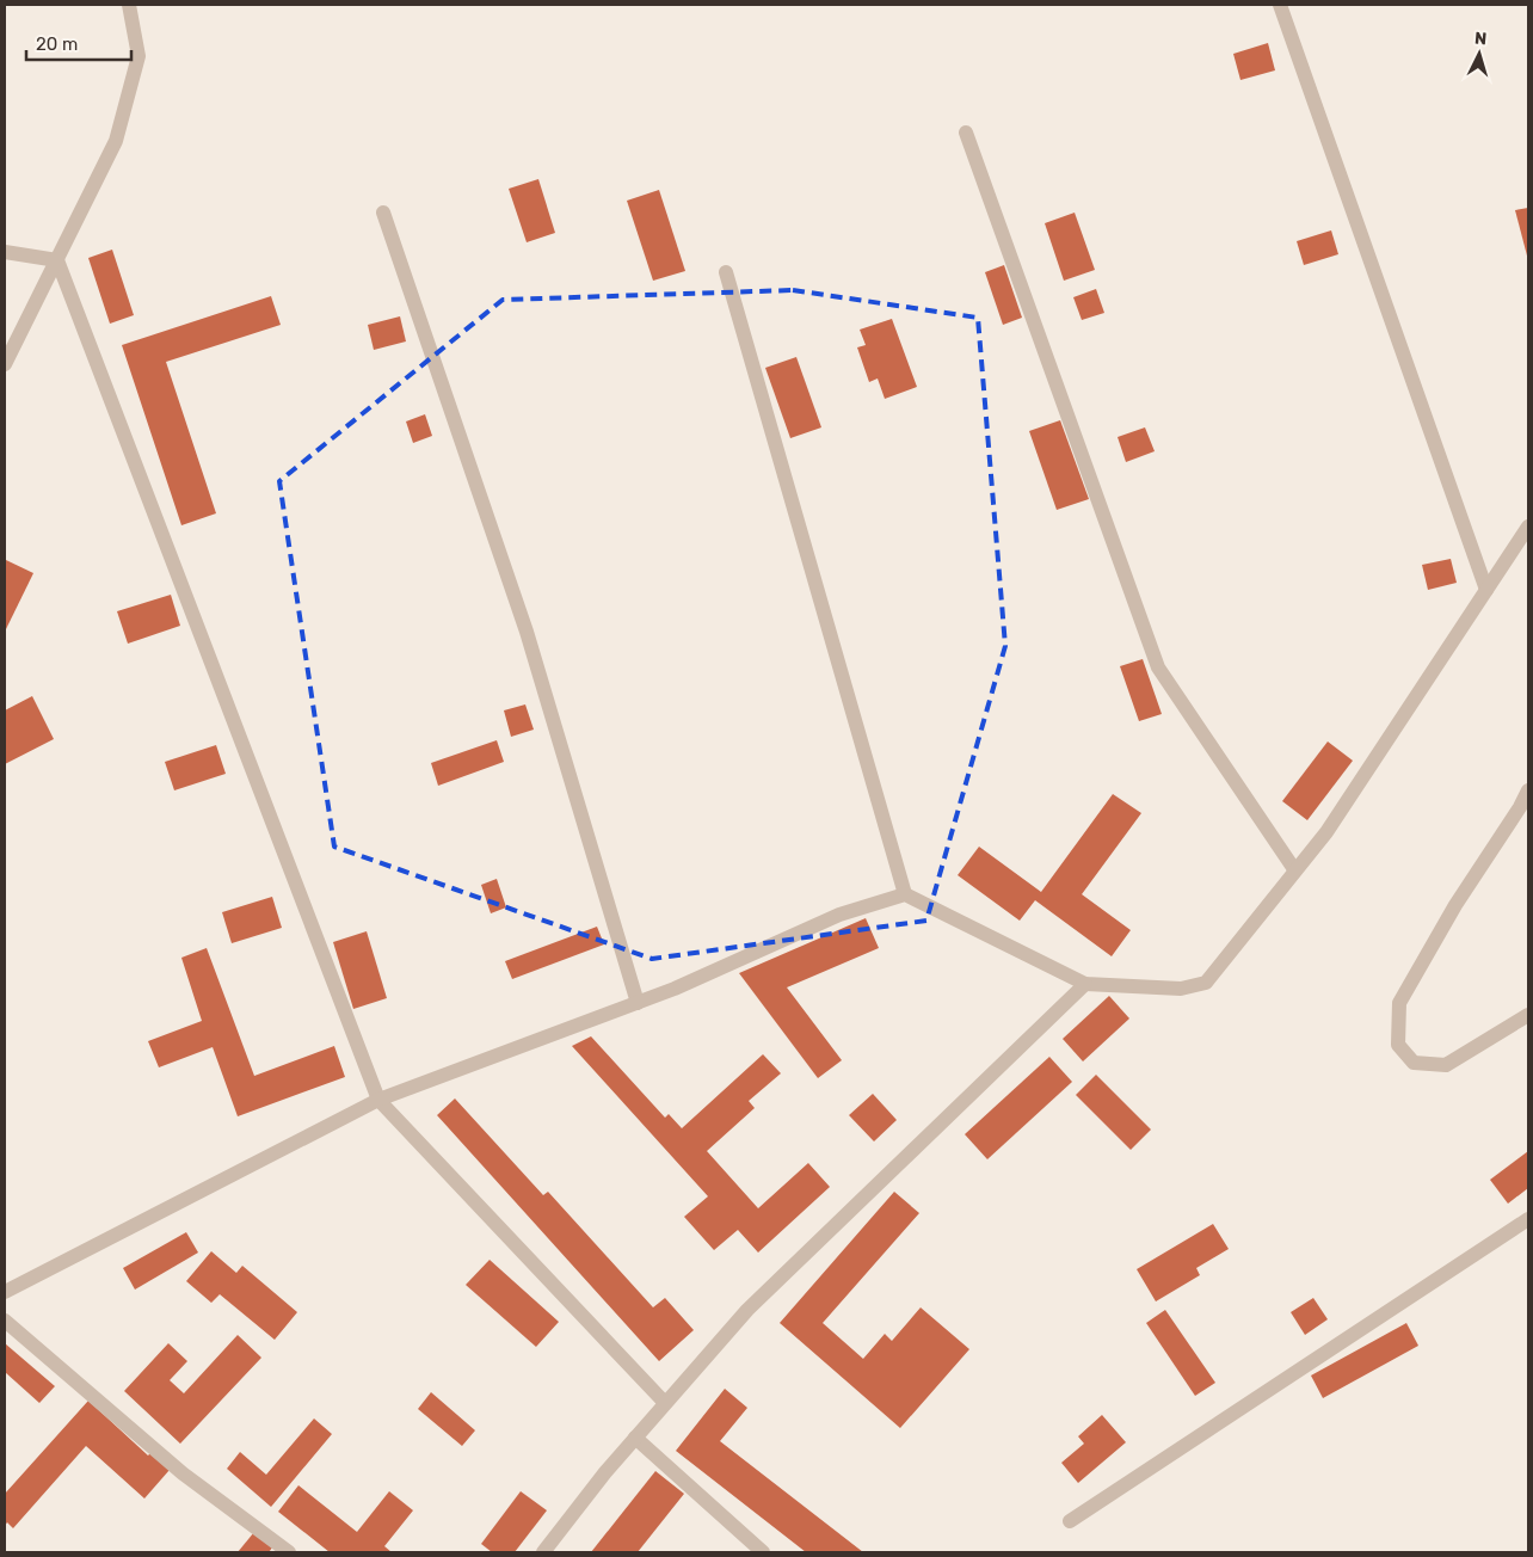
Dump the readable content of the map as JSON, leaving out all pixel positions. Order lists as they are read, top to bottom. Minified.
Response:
{"scale_bar":"20 m","north":"top"}
